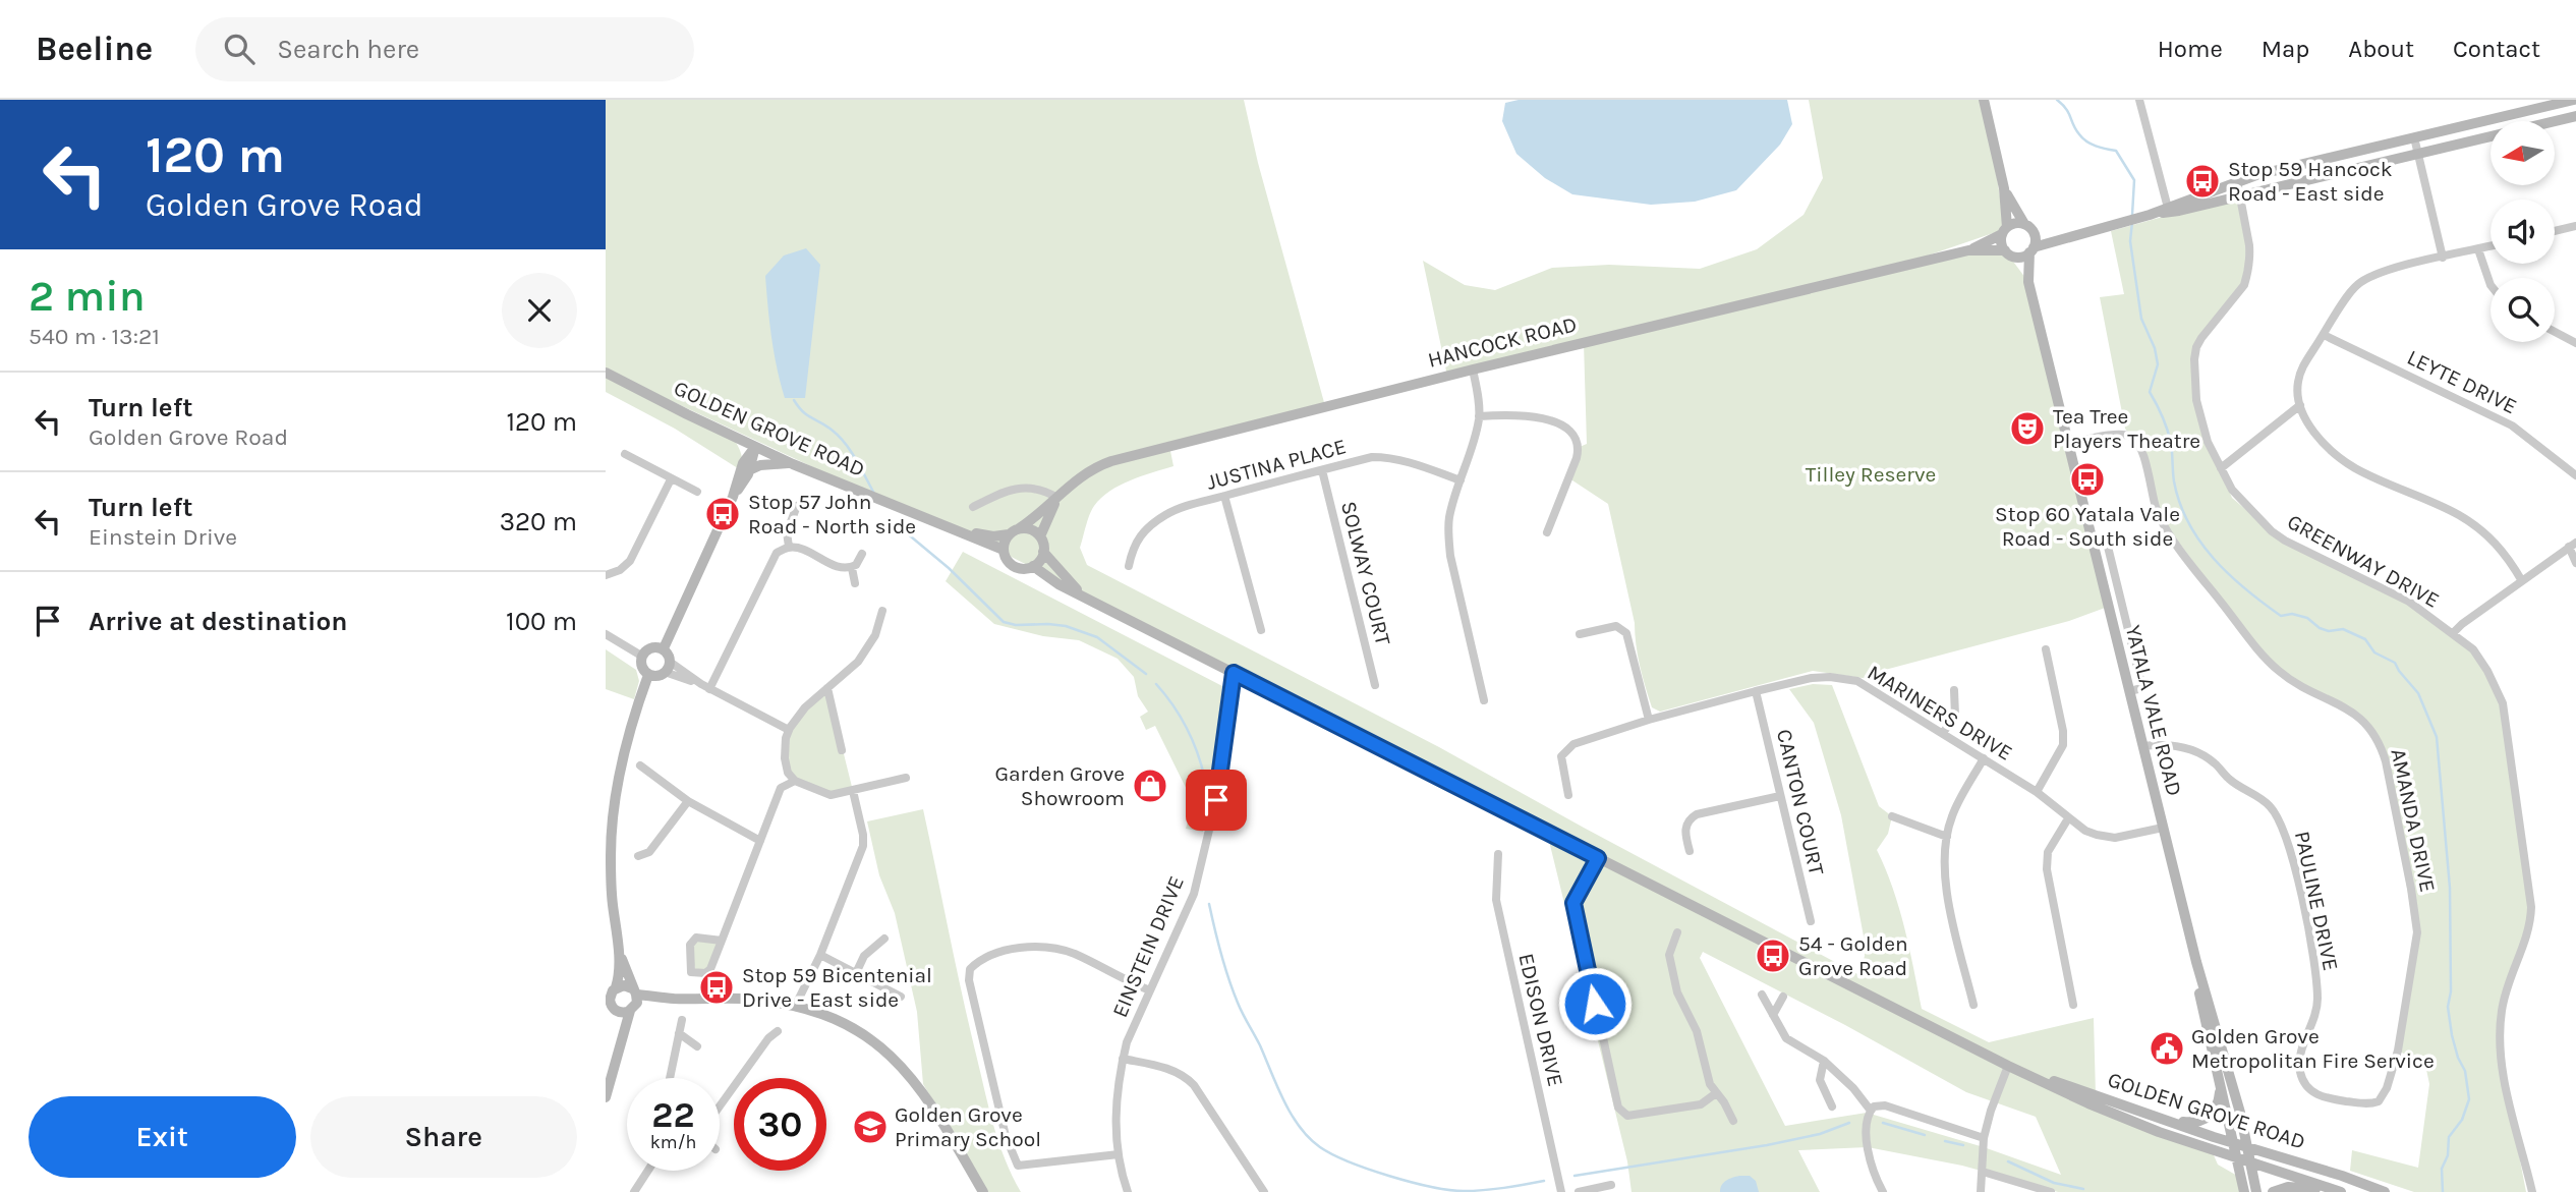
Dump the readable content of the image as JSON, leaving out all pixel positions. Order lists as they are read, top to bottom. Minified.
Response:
{"streets":{"main road":["HANCOCK ROAD","GOLDEN GROVE ROAD","YATALA VALE ROAD"],"street":["LEYTE DRIVE","JUSTINA PLACE","GREENWAY DRIVE","SOLWAY COURT","MARINERS DRIVE","CANTON COURT","AMANDA DRIVE","PAULINE DRIVE","EINSTEIN DRIVE","EDISON DRIVE"]},"crossings":[["HANCOCK ROAD","GOLDEN GROVE ROAD"],["HANCOCK ROAD","YATALA VALE ROAD"],["GOLDEN GROVE ROAD","YATALA VALE ROAD"],["GOLDEN GROVE ROAD","EINSTEIN DRIVE"],["JUSTINA PLACE","SOLWAY COURT"],["YATALA VALE ROAD","MARINERS DRIVE"],["YATALA VALE ROAD","AMANDA DRIVE"],["YATALA VALE ROAD","PAULINE DRIVE"],["MARINERS DRIVE","CANTON COURT"],["AMANDA DRIVE","PAULINE DRIVE"]],"parks":["Tilley Reserve"],"places":{"bus stop":["Stop 59 Hancock Road - East side","Stop 60 Yatala Vale Road - South side","Stop 57 John Road - North side","54 - Golden Grove Road","Stop 59 Bicentenial Drive - East side"],"theatre":["Tea Tree Players Theatre"],"shop":["Garden Grove Showroom"],"public building":["Golden Grove Metropolitan Fire Service"],"school or university":["Golden Grove Primary School"]},"north":"left","page":{"header":"Beeline","search":"Search here","nav":["Home","Map","About","Contact"],"turn":["120 m","Golden Grove Road"],"heading":["2 min","540 m · 13:21"],"list":[{"name":"Turn left","note":"Golden Grove Road","value":"120 m"},{"name":"Turn left","note":"Einstein Drive","value":"320 m"},{"name":"Arrive at destination","value":"100 m"}],"speed":"22 km/h","limit":"30","buttons":["Exit","Share"]}}
